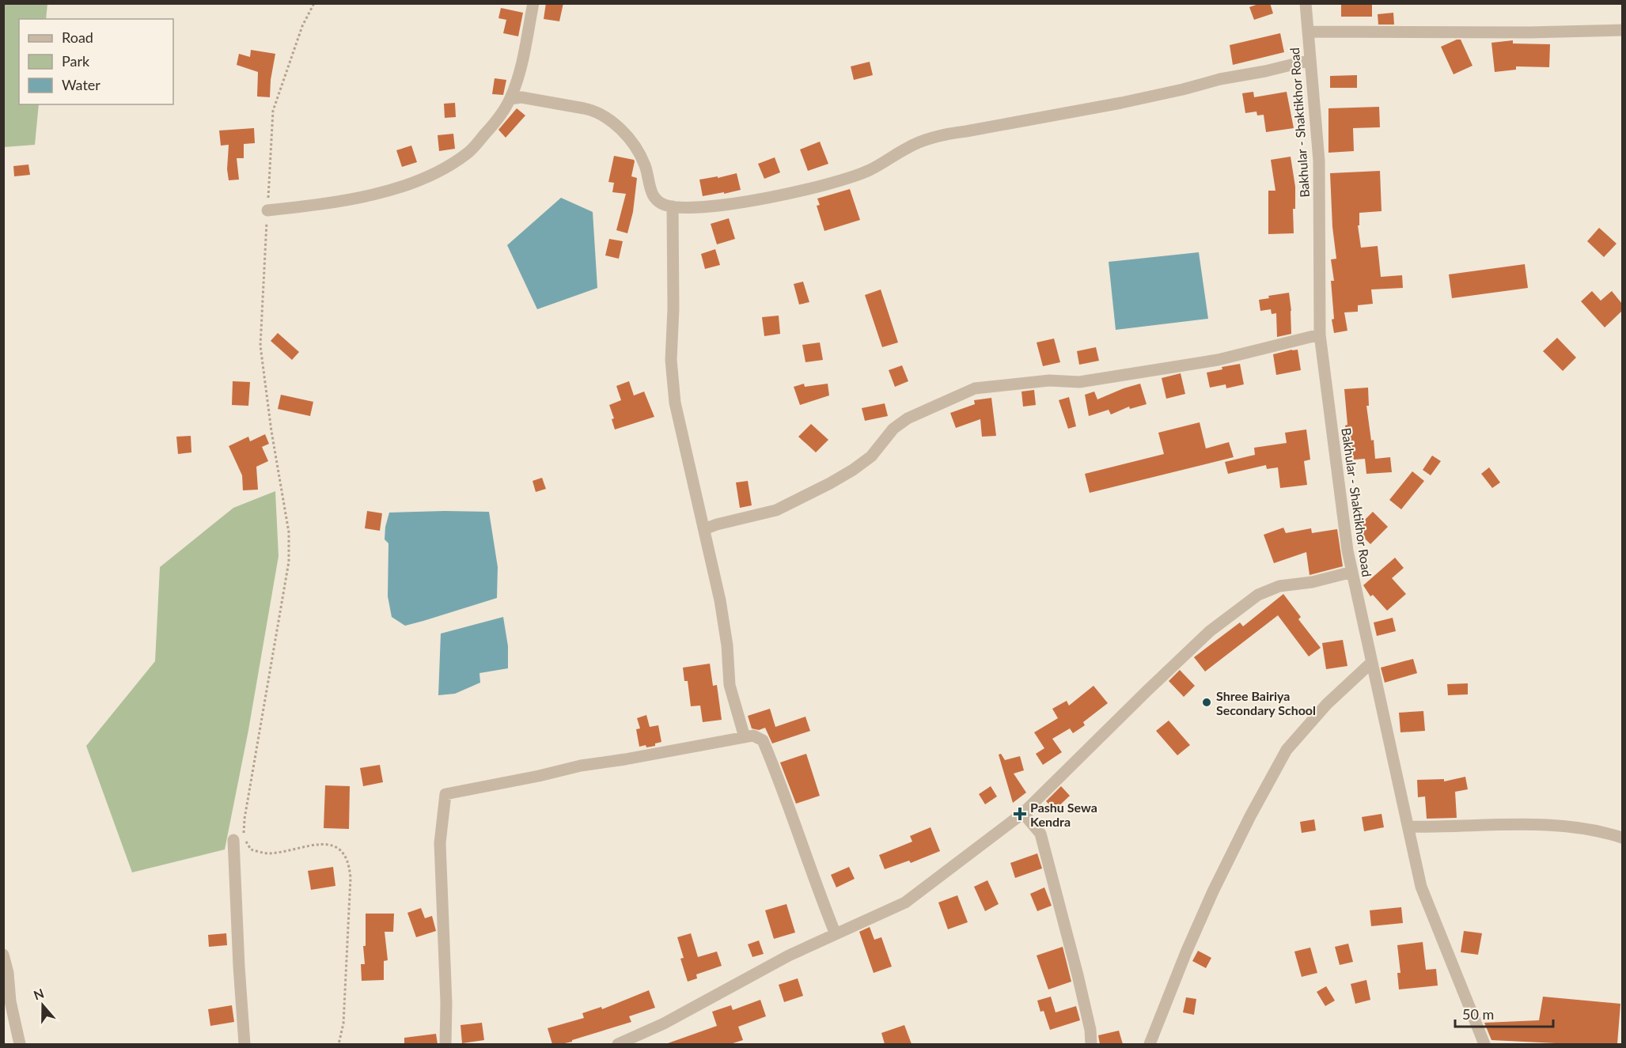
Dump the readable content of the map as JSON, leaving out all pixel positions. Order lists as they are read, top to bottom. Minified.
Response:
{"streets":{"street":["Bakhular - Shaktikhor Road"]},"places":{"other":["Shree Bairiya Secondary School"],"health":["Pashu Sewa Kendra"]},"legend":["Road","Park","Water"],"scale_bar":"50 m","north":"top"}
